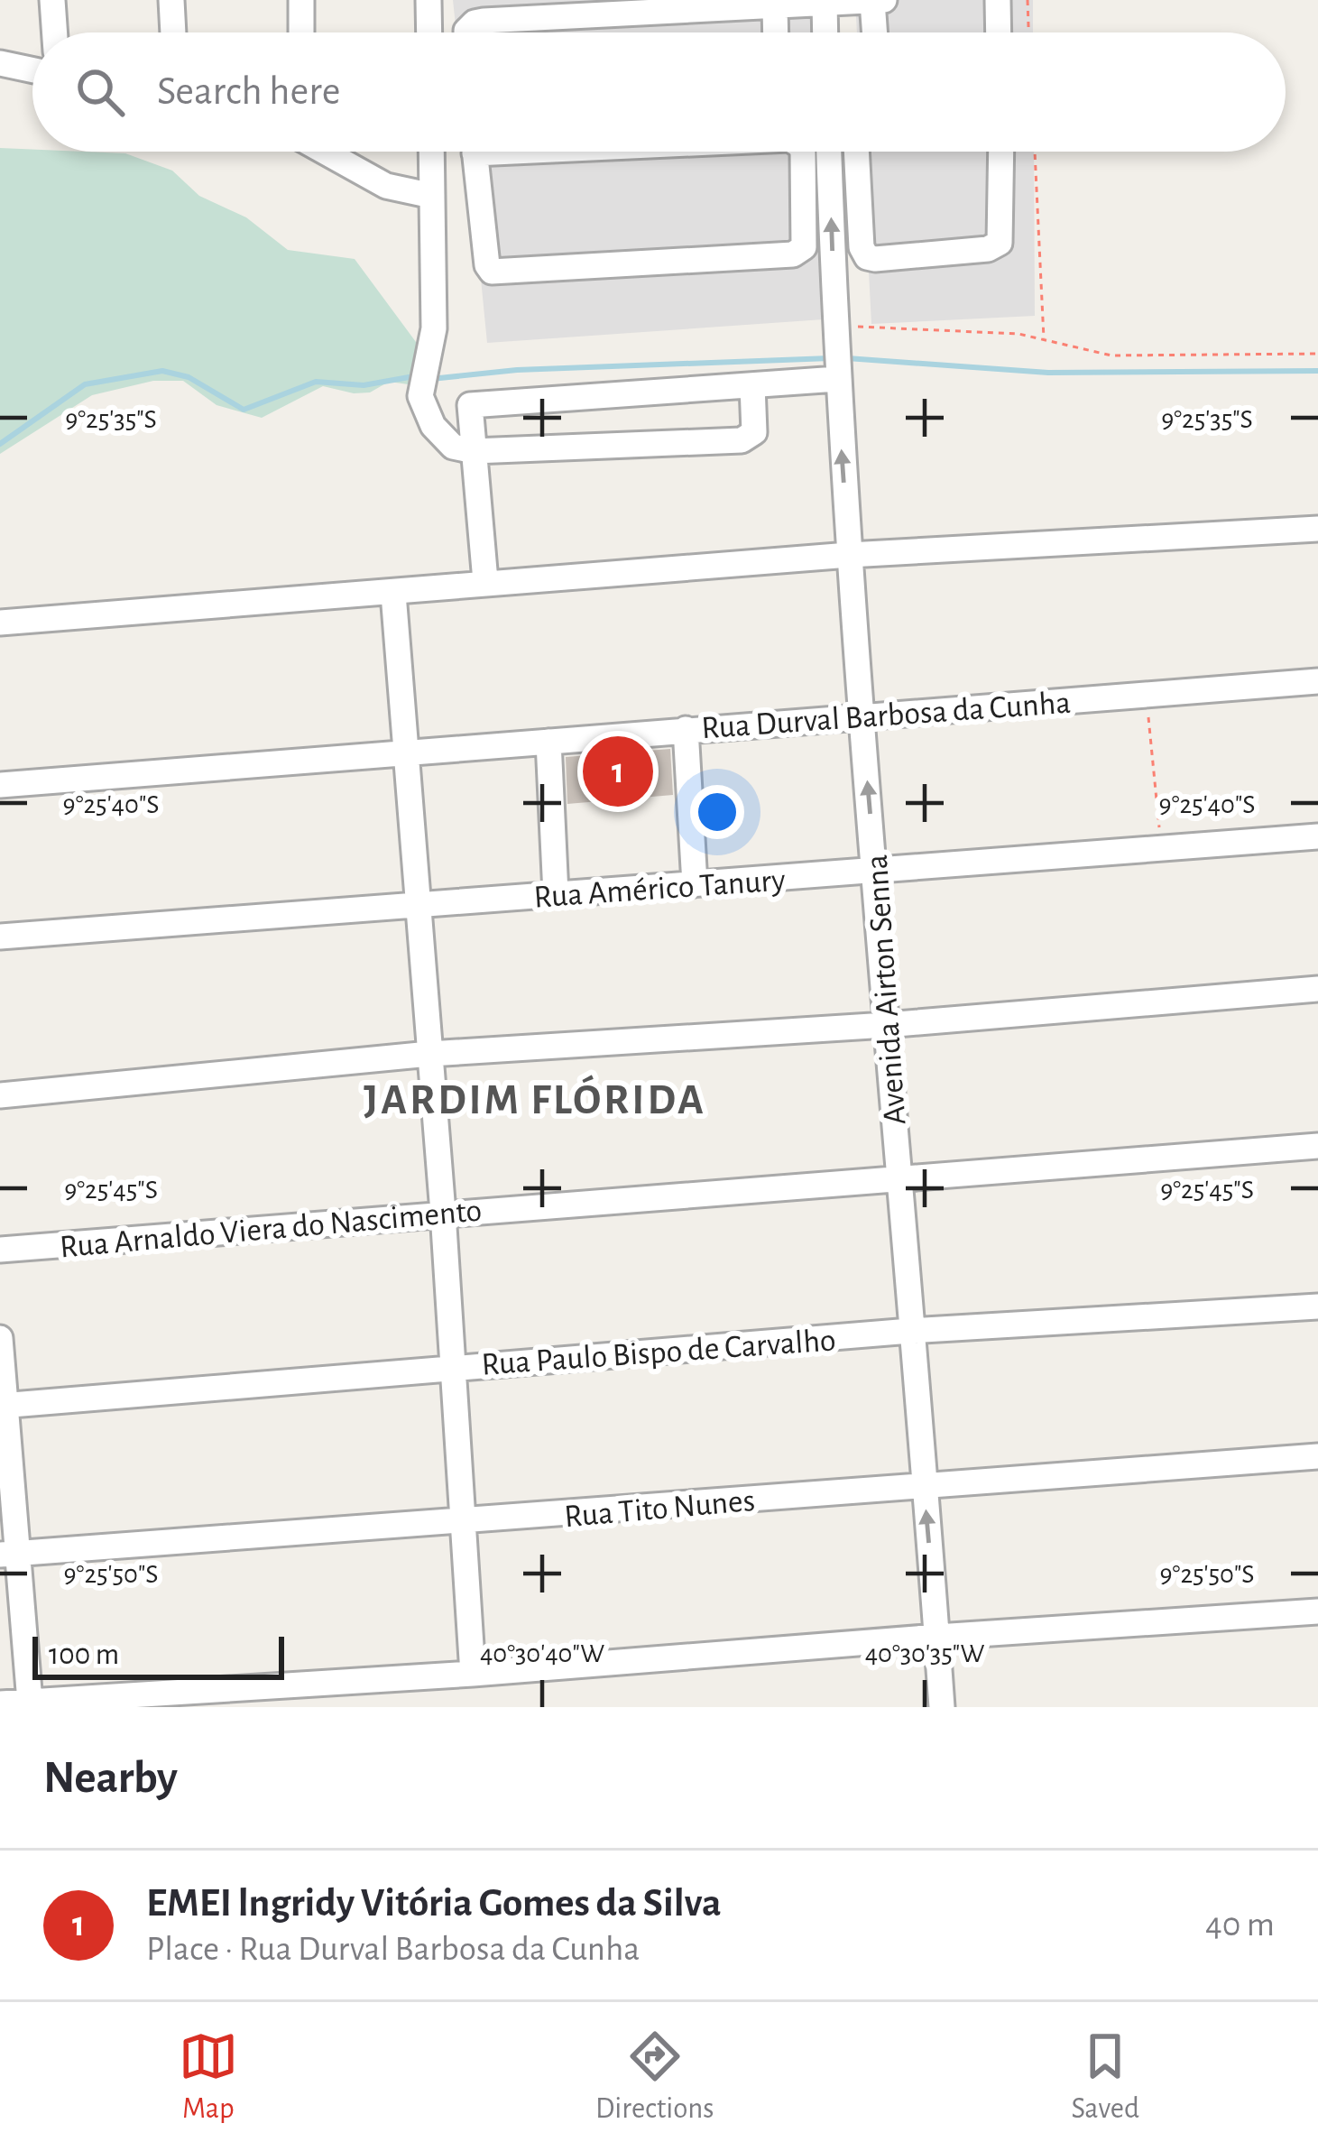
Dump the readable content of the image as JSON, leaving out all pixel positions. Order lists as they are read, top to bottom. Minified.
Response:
{"streets":{"street":["Rua Durval Barbosa da Cunha","Rua Américo Tanury","Avenida Airton Senna","Rua Arnaldo Viera do Nascimento","Rua Paulo Bispo de Carvalho","Rua Tito Nunes"]},"crossings":[["Rua Durval Barbosa da Cunha","Avenida Airton Senna"],["Rua Américo Tanury","Avenida Airton Senna"],["Avenida Airton Senna","Rua Arnaldo Viera do Nascimento"],["Avenida Airton Senna","Rua Paulo Bispo de Carvalho"],["Avenida Airton Senna","Rua Tito Nunes"]],"one_way":["Avenida Airton Senna"],"districts":["JARDIM FLÓRIDA"],"scale_bar":"100 m","page":{"search":"Search here","pins":"1","scale":"100 m","heading":"Nearby","list":[{"mark":"1","name":"EMEI lngridy Vitória Gomes da Silva","note":"Place · Rua Durval Barbosa da Cunha","value":"40 m"}],"nav":["Map","Directions","Saved"]},"coordinates":["9°25'35\"S","9°25'40\"S","9°25'45\"S","9°25'50\"S","40°30'40\"W","40°30'35\"W"]}
